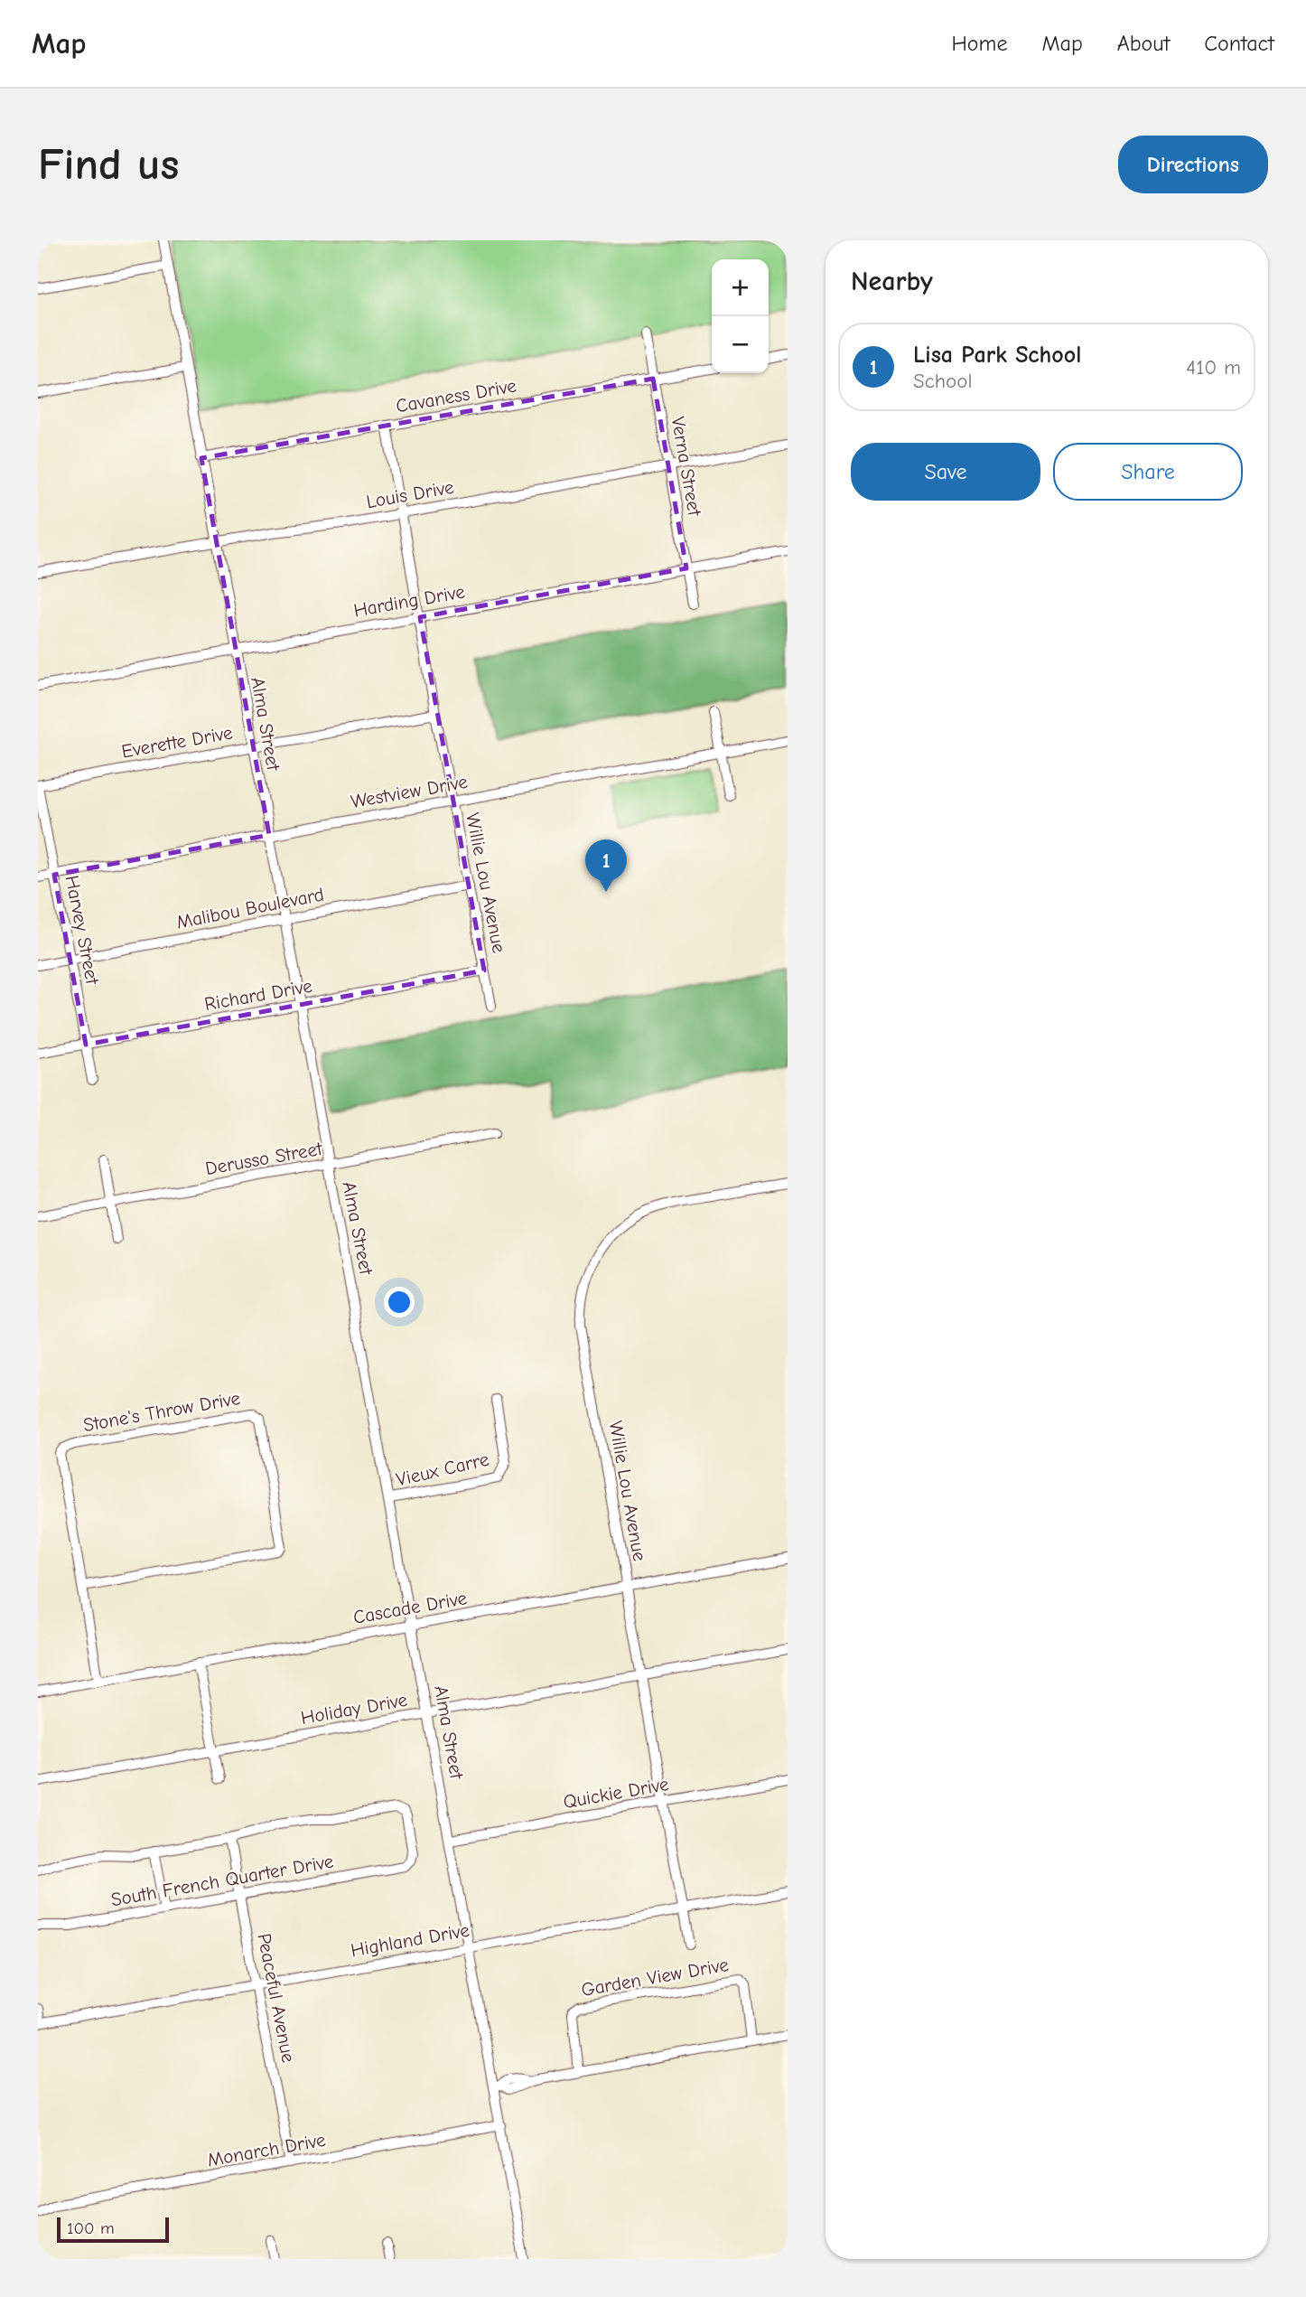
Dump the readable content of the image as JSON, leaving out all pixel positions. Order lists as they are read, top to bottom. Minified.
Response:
{"streets":{"street":["Cavaness Drive","Verna Street","Louis Drive","Harding Drive","Alma Street","Everette Drive","Westview Drive","Willie Lou Avenue","Malibou Boulevard","Harvey Street","Richard Drive","Derusso Street","Stone's Throw Drive","Vieux Carre","Cascade Drive","Holiday Drive","Quickie Drive","South French Quarter Drive","Highland Drive","Garden View Drive","Peaceful Avenue","Monarch Drive"]},"crossings":[["Cavaness Drive","Verna Street"],["Cavaness Drive","Alma Street"],["Cavaness Drive","Willie Lou Avenue"],["Verna Street","Louis Drive"],["Verna Street","Harding Drive"],["Louis Drive","Alma Street"],["Louis Drive","Willie Lou Avenue"],["Harding Drive","Alma Street"],["Harding Drive","Willie Lou Avenue"],["Alma Street","Everette Drive"],["Alma Street","Westview Drive"],["Alma Street","Malibou Boulevard"],["Alma Street","Richard Drive"],["Alma Street","Derusso Street"],["Alma Street","Vieux Carre"],["Alma Street","Cascade Drive"],["Alma Street","Holiday Drive"],["Alma Street","Quickie Drive"],["Alma Street","Highland Drive"],["Alma Street","Monarch Drive"],["Everette Drive","Willie Lou Avenue"],["Everette Drive","Harvey Street"],["Westview Drive","Willie Lou Avenue"],["Westview Drive","Harvey Street"],["Willie Lou Avenue","Malibou Boulevard"],["Willie Lou Avenue","Richard Drive"],["Willie Lou Avenue","Cascade Drive"],["Willie Lou Avenue","Holiday Drive"],["Willie Lou Avenue","Quickie Drive"],["Willie Lou Avenue","Highland Drive"],["Malibou Boulevard","Harvey Street"],["Harvey Street","Richard Drive"],["Stone's Throw Drive","Cascade Drive"],["South French Quarter Drive","Peaceful Avenue"],["Highland Drive","Peaceful Avenue"],["Peaceful Avenue","Monarch Drive"]],"scale_bar":"100 m","page":{"header":"Map","nav":["Home","Map","About","Contact"],"buttons":["Directions",["Save","Share"]],"title":"Find us","heading":"Nearby","map_buttons":["+","−"],"list":[{"mark":"1","name":"Lisa Park School","note":"School","value":"410 m"}],"pins":"1","scale":"100 m"}}
